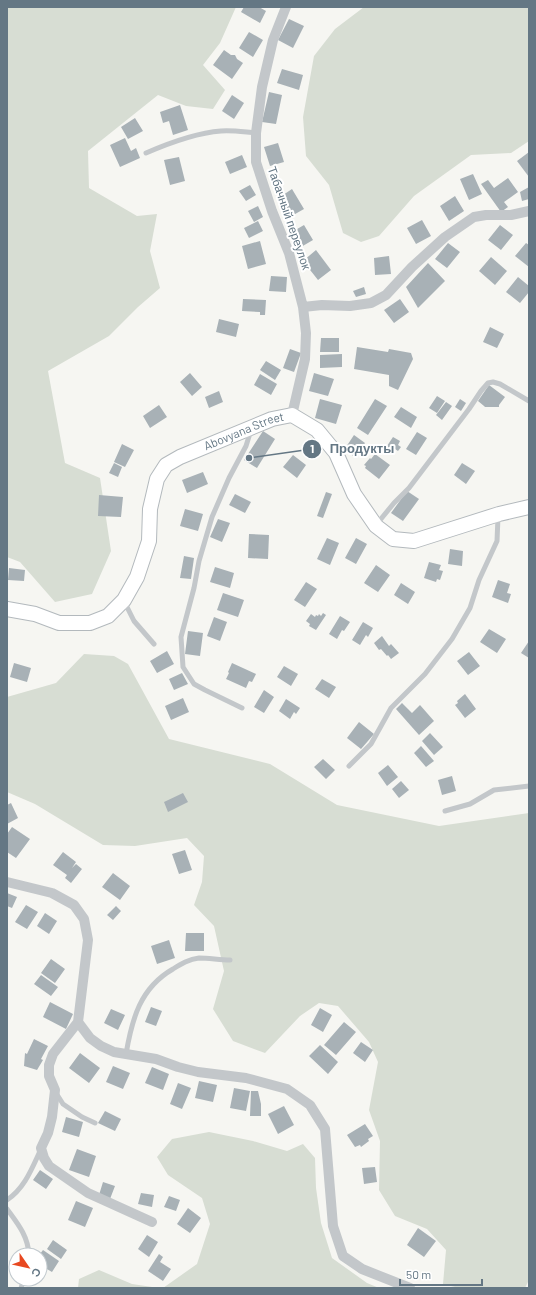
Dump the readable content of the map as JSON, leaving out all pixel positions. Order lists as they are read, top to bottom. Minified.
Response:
{"streets":{"street":["Табачный переулок","Abovyana Street"]},"crossings":[["Табачный переулок","Abovyana Street"]],"places":["Продукты"],"scale_bar":"50 m","north":"bottom right"}
